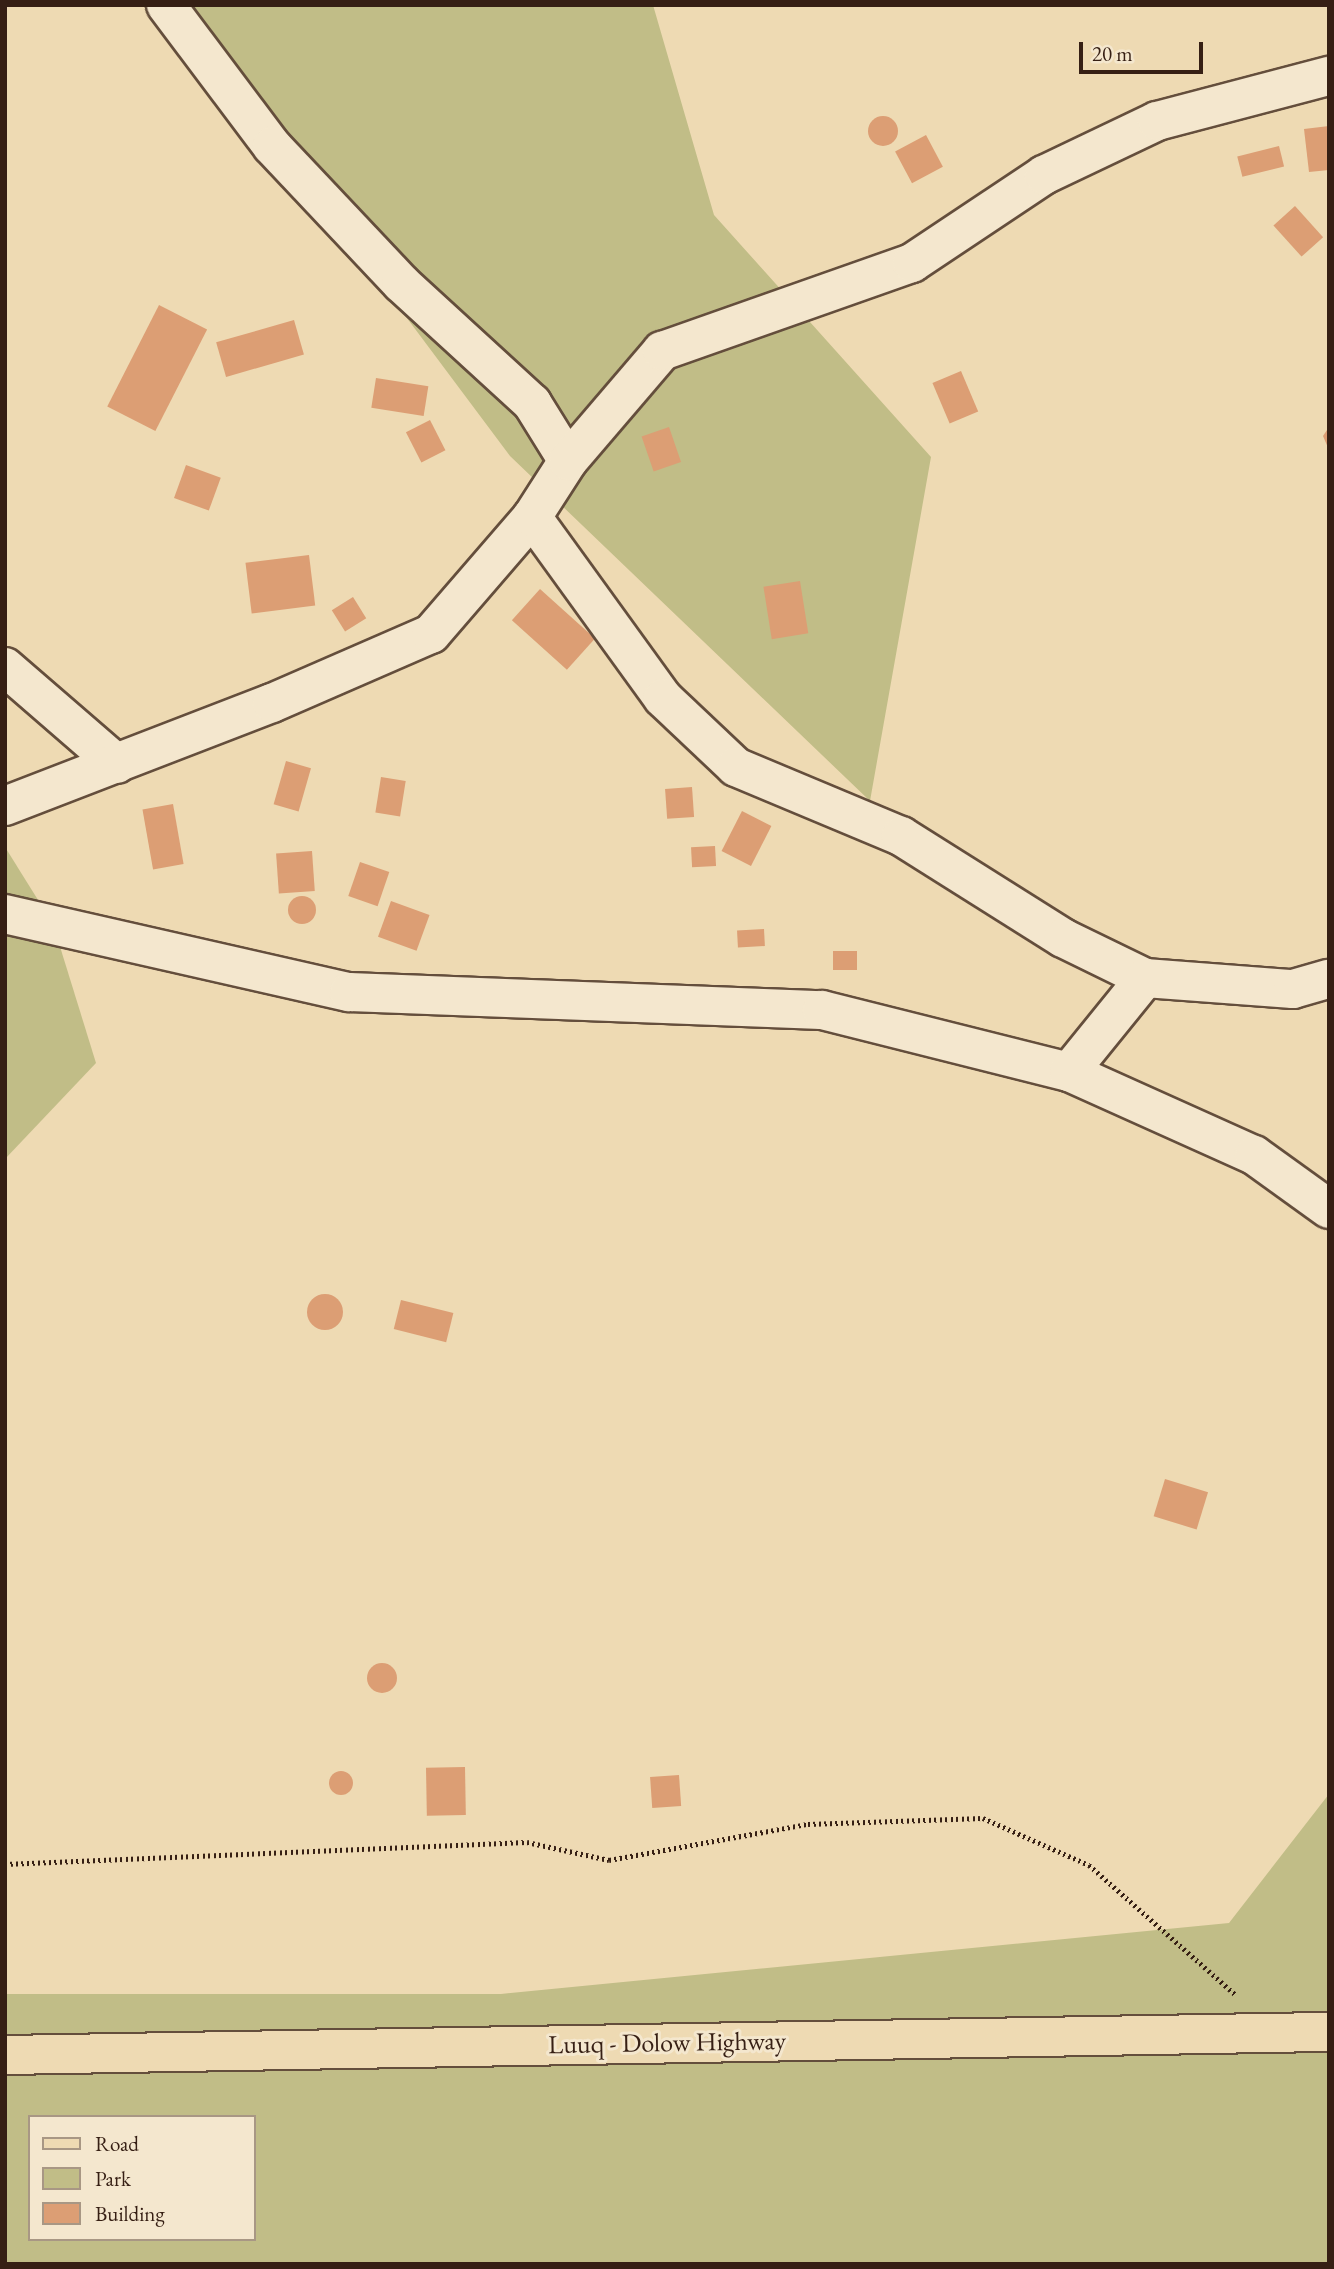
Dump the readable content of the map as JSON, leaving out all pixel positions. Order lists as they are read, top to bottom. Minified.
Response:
{"streets":{"main road":["Luuq - Dolow Highway"]},"legend":["Road","Park","Building"],"scale_bar":"20 m"}
